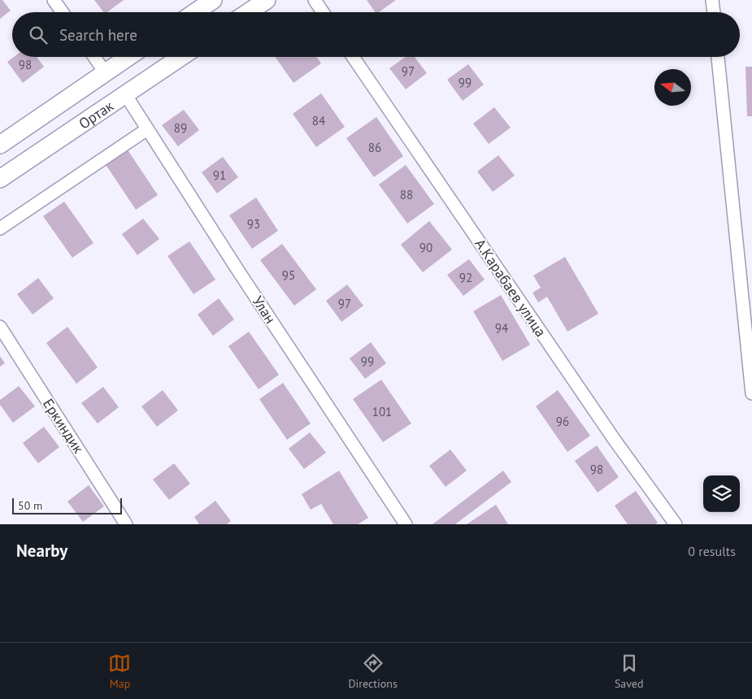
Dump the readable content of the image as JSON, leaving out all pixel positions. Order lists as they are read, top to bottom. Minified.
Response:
{"streets":{"street":["Ортак","А.Карабаев улица","Улан","Еркиндик"]},"crossings":[["Ортак","Улан"]],"house_numbers":["98","97","99","84","89","86","91","88","93","90","95","92","97","94","99","101","96","98"],"scale_bar":"50 m","north":"left","page":{"search":"Search here","scale":"50 m","heading":["Nearby","0 results"],"nav":["Map","Directions","Saved"]}}
